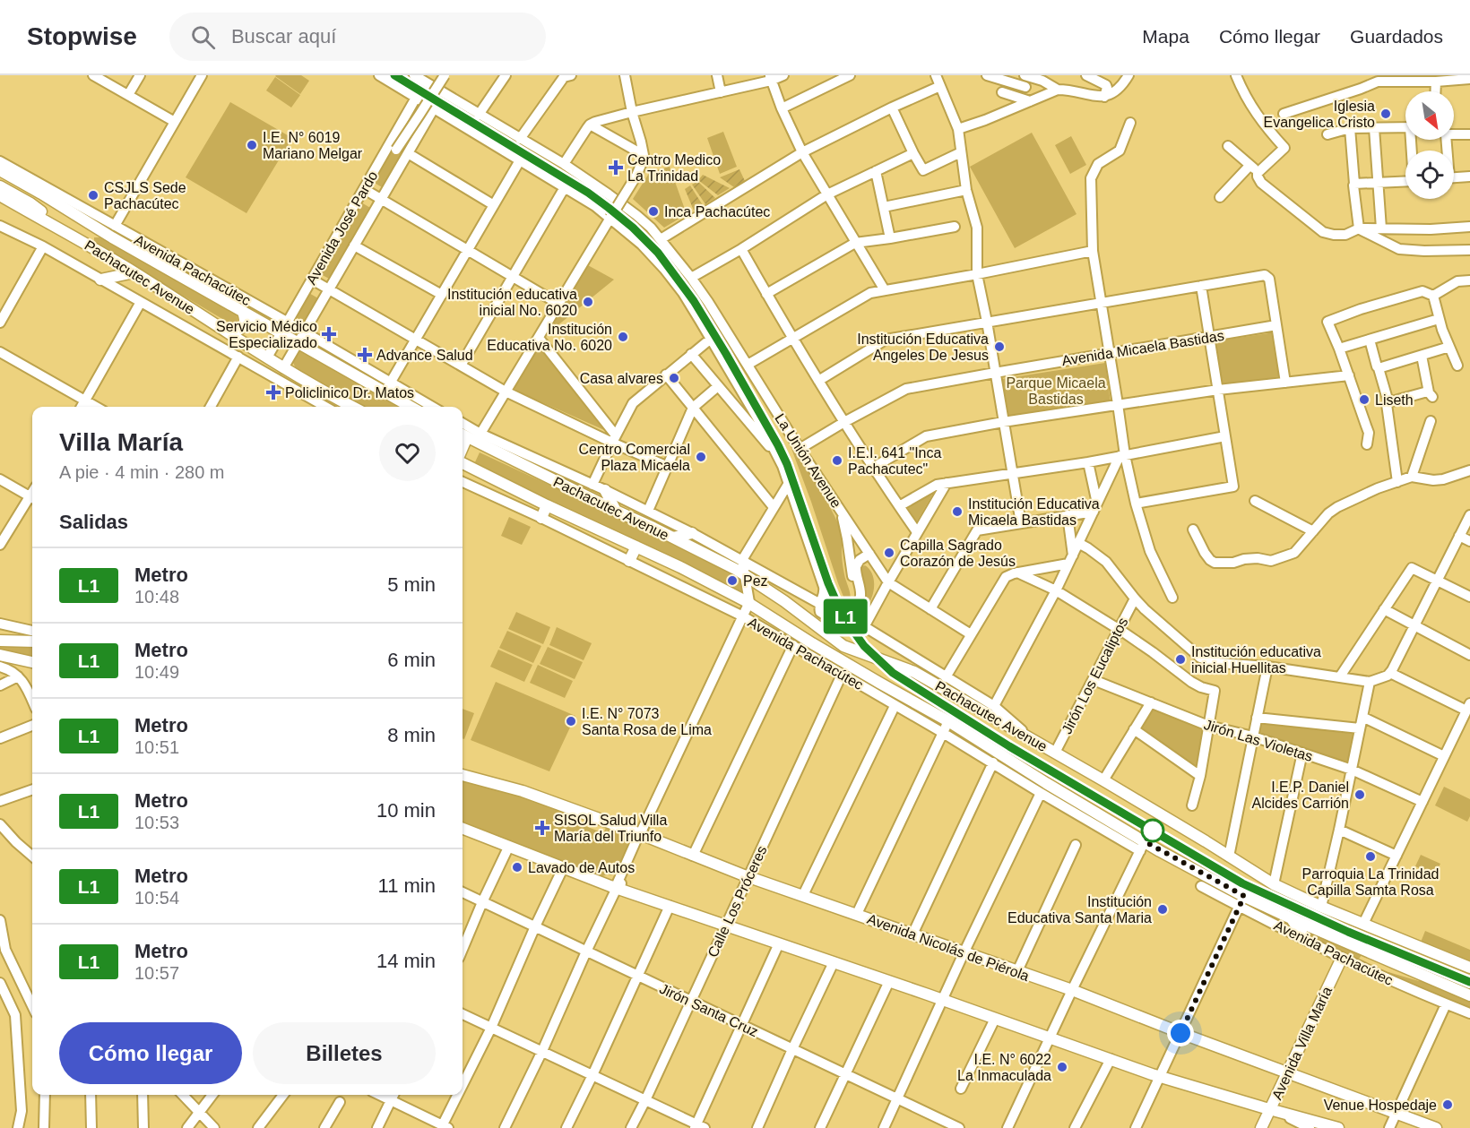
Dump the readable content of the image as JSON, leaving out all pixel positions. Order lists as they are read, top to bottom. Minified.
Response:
{"streets":{"main road":["Avenida Pachacútec","Pachacutec Avenue","Avenida Nicolás de Piérola","Avenida Villa María"],"street":["Avenida José Pardo","Avenida Micaela Bastidas","La Unión Avenue","Jirón Los Eucaliptos","Jirón Las Violetas","Calle Los Próceres","Jirón Santa Cruz"]},"crossings":[["Avenida José Pardo","Avenida Pachacútec"],["Avenida José Pardo","Pachacutec Avenue"],["Avenida José Pardo","La Unión Avenue"],["Avenida Pachacútec","Pachacutec Avenue"],["Avenida Pachacútec","Calle Los Próceres"],["Avenida Pachacútec","Avenida Villa María"],["Pachacutec Avenue","Jirón Los Eucaliptos"],["Avenida Micaela Bastidas","La Unión Avenue"],["Jirón Los Eucaliptos","Jirón Las Violetas"],["Calle Los Próceres","Avenida Nicolás de Piérola"],["Calle Los Próceres","Jirón Santa Cruz"],["Avenida Nicolás de Piérola","Avenida Villa María"]],"parks":["Parque Micaela Bastidas"],"places":{"other":["Iglesia Evangelica Cristo","I.E. N° 6019 Mariano Melgar","CSJLS Sede Pachacútec","Inca Pachacútec","Institución educativa inicial No. 6020","Institución Educativa No. 6020","Institución Educativa Angeles De Jesus","Casa alvares","Liseth","Centro Comercial Plaza Micaela","I.E.I. 641 \"Inca Pachacutec\"","Institución Educativa Micaela Bastidas","Capilla Sagrado Corazón de Jesús","Pez","Institución educativa inicial Huellitas","I.E. N° 7073 Santa Rosa de Lima","I.E.P. Daniel Alcides Carrión","Parroquia La Trinidad Capilla Samta Rosa","Lavado de Autos","Institución Educativa Santa Maria","I.E. N° 6022 La Inmaculada","Venue Hospedaje"],"health":["Centro Medico La Trinidad","Servicio Médico Especializado","Advance Salud","Policlinico Dr. Matos","SISOL Salud Villa María del Triunfo"]},"lines":["metro line L1"],"north":"bottom right","page":{"header":"Stopwise","search":"Buscar aquí","nav":["Mapa","Cómo llegar","Guardados"],"on_map":"L1","heading":[["Villa María","A pie · 4 min · 280 m"],"Salidas"],"list":[{"mark":"L1","name":"Metro","note":"10:48","value":"5 min"},{"mark":"L1","name":"Metro","note":"10:49","value":"6 min"},{"mark":"L1","name":"Metro","note":"10:51","value":"8 min"},{"mark":"L1","name":"Metro","note":"10:53","value":"10 min"},{"mark":"L1","name":"Metro","note":"10:54","value":"11 min"},{"mark":"L1","name":"Metro","note":"10:57","value":"14 min"}],"buttons":["Cómo llegar","Billetes"]}}
